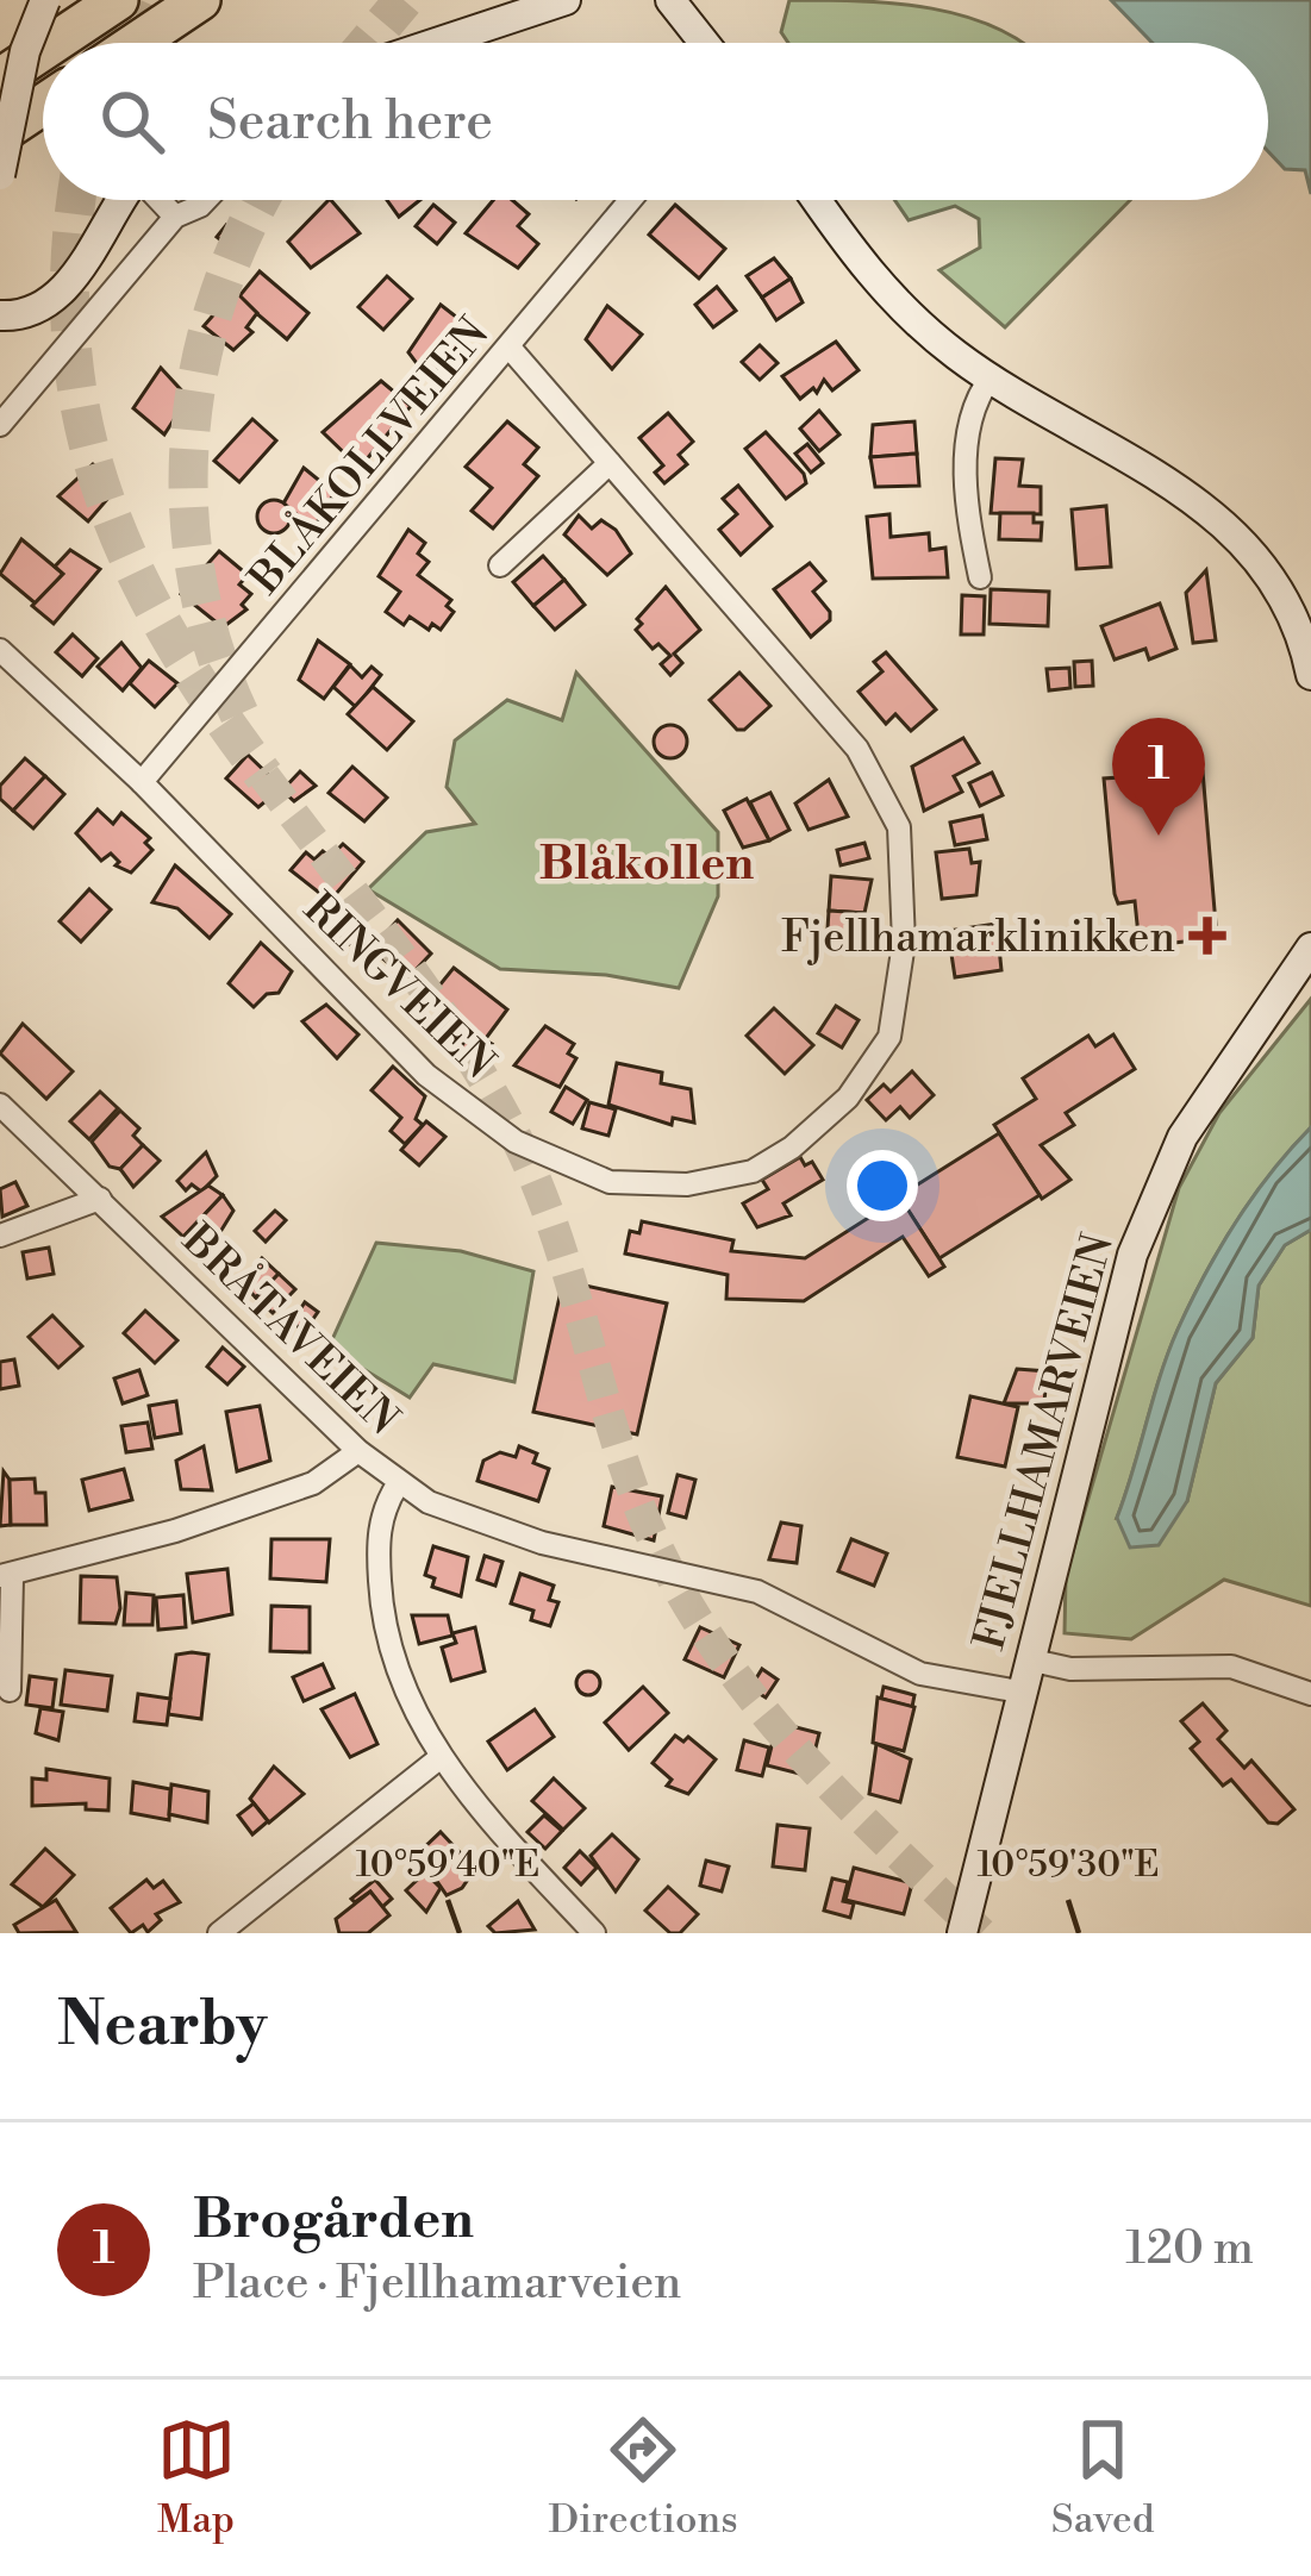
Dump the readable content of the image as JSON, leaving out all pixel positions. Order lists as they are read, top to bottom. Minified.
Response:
{"streets":{"main road":["FJELLHAMARVEIEN"],"street":["BLÅKOLLVEIEN","RINGVEIEN","BRÅTAVEIEN"]},"crossings":[["BLÅKOLLVEIEN","RINGVEIEN"]],"districts":["Blåkollen"],"places":{"health":["Fjellhamarklinikken"]},"page":{"search":"Search here","pins":"1","heading":"Nearby","list":[{"mark":"1","name":"Brogården","note":"Place · Fjellhamarveien","value":"120 m"}],"nav":["Map","Directions","Saved"]},"coordinates":["10°59'40\"E","10°59'30\"E"]}
